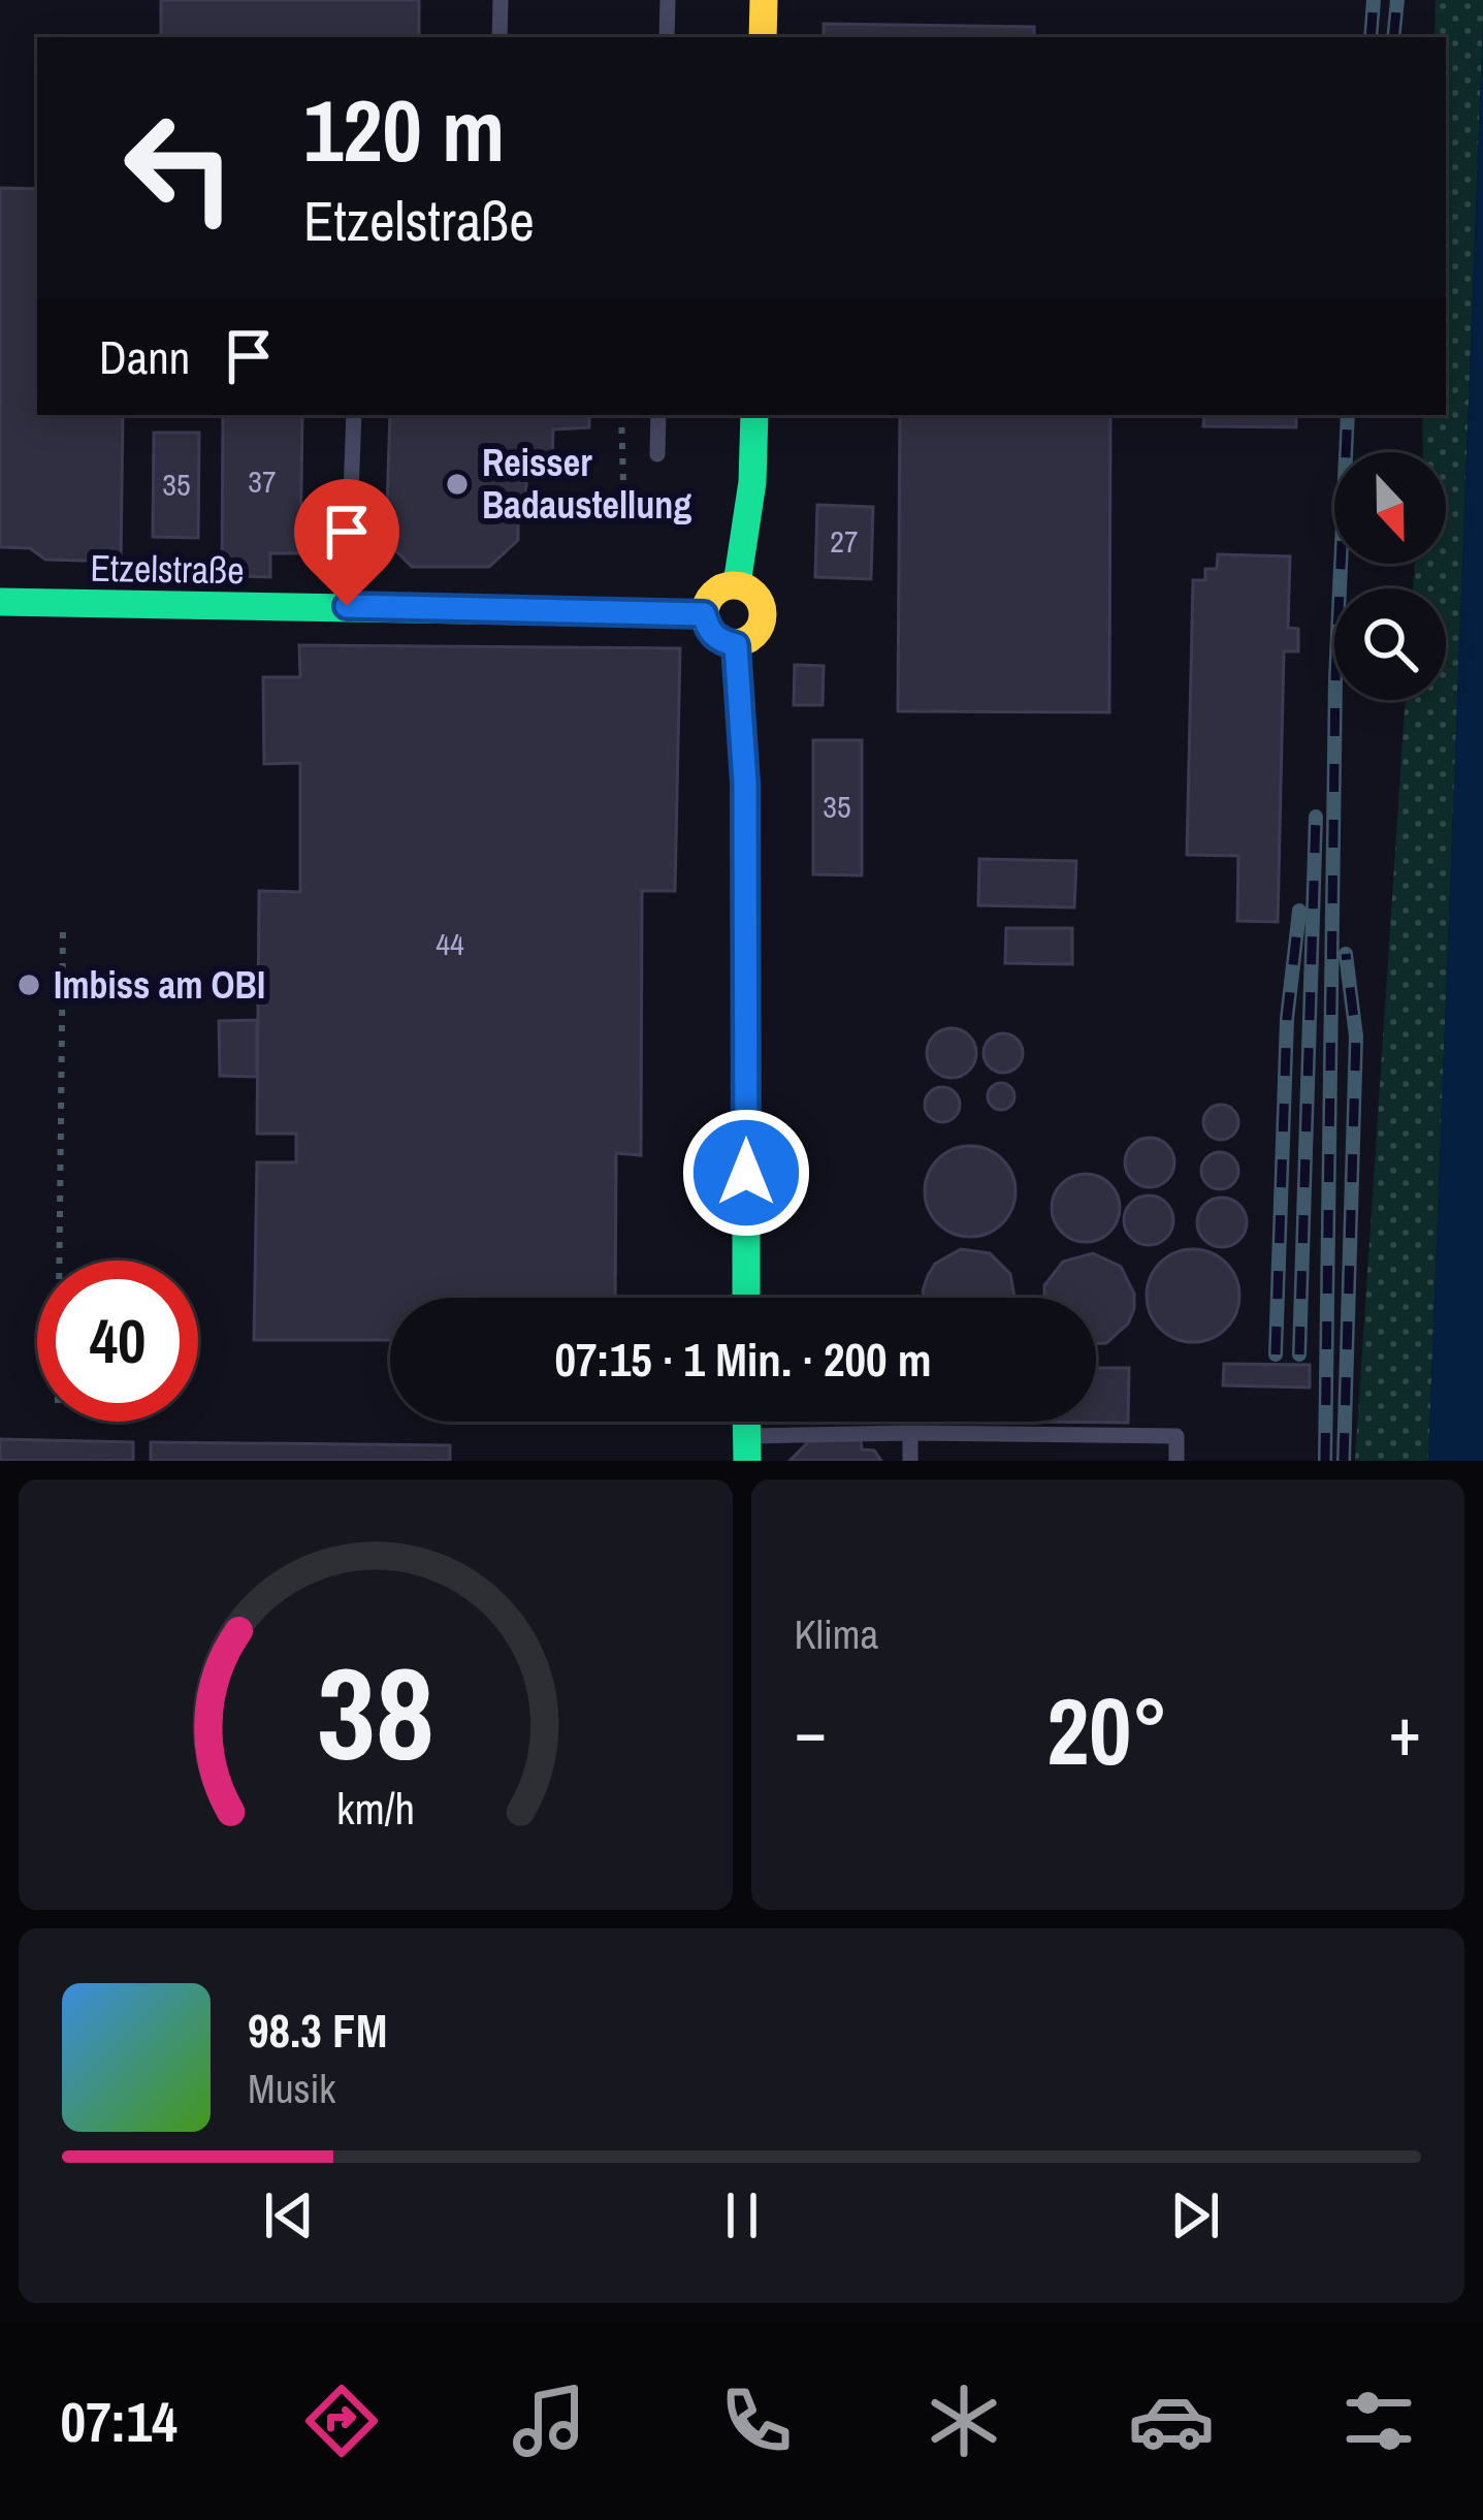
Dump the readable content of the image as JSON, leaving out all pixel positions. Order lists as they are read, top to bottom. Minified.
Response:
{"streets":{"street":["Etzelstraße"]},"places":["Reisser Badaustellung","Imbiss am OBI"],"house_numbers":["37","35","27","35","44"],"north":"bottom","page":{"turn":["120 m","Etzelstraße"],"then":"Dann","limit":"40","trip":"07:15 · 1 Min. · 200 m","tile":"Klima","heat":["−","20°","+"],"song":["98.3 FM","Musik"],"tabs":"07:14","gauge":["38","km/h"]}}
